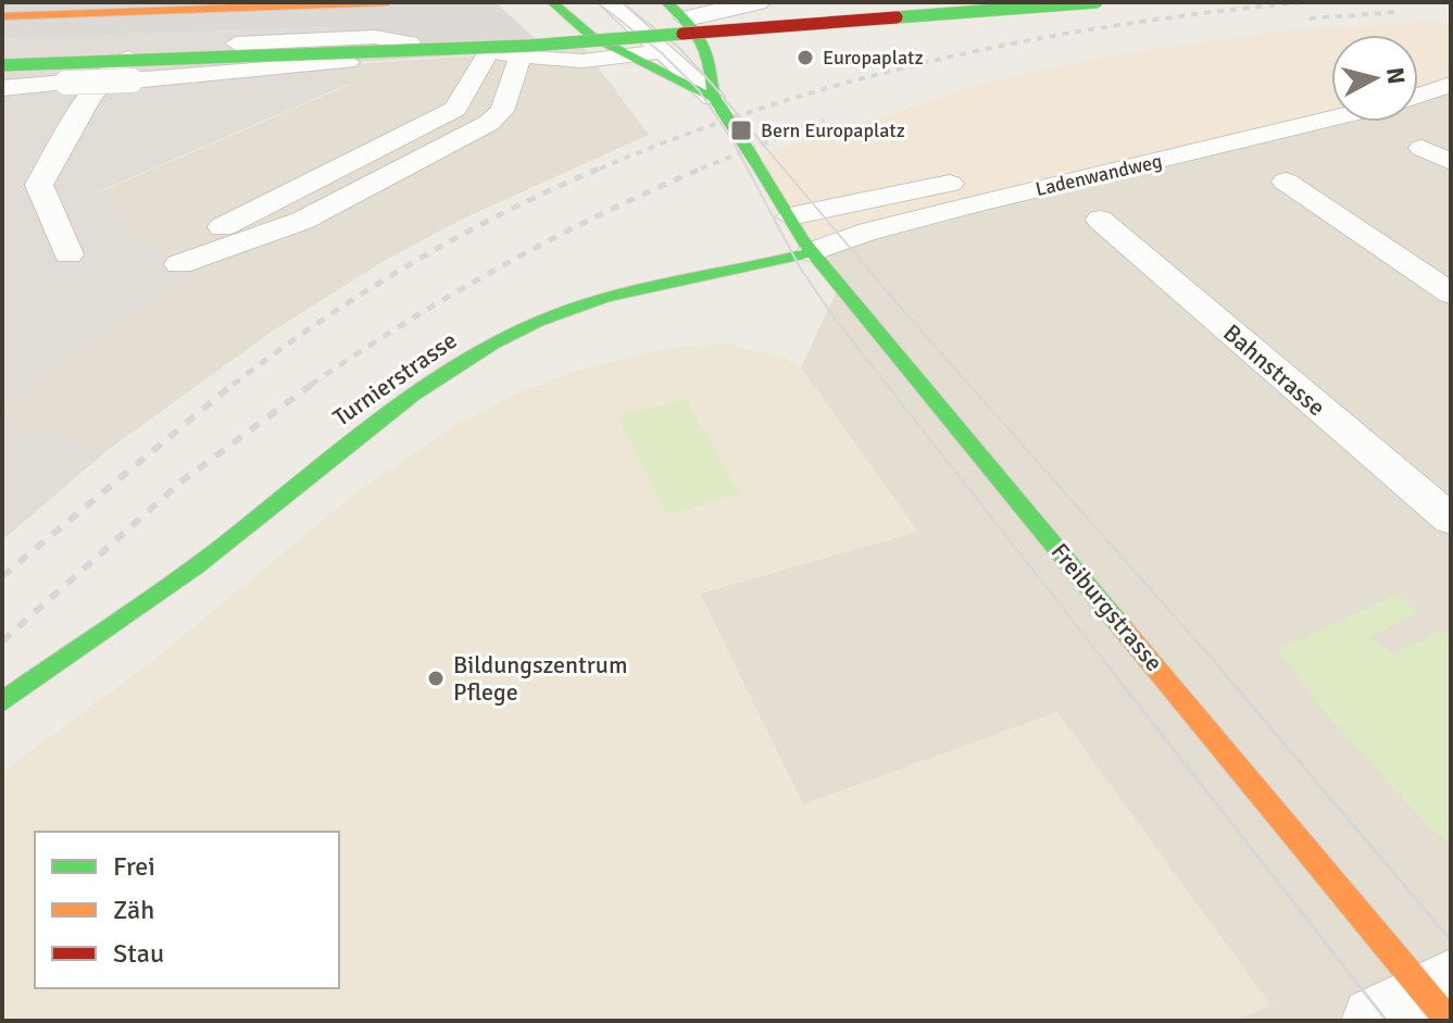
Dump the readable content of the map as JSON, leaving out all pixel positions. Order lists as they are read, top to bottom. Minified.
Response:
{"streets":{"main road":["Turnierstrasse","Freiburgstrasse"],"lane":["Ladenwandweg","Bahnstrasse"]},"crossings":[["Ladenwandweg","Turnierstrasse"],["Ladenwandweg","Freiburgstrasse"],["Turnierstrasse","Freiburgstrasse"]],"places":{"other":["Europaplatz","Bildungszentrum Pflege"],"transit":["Bern Europaplatz"]},"legend":["Frei","Zäh","Stau"],"north":"right"}
